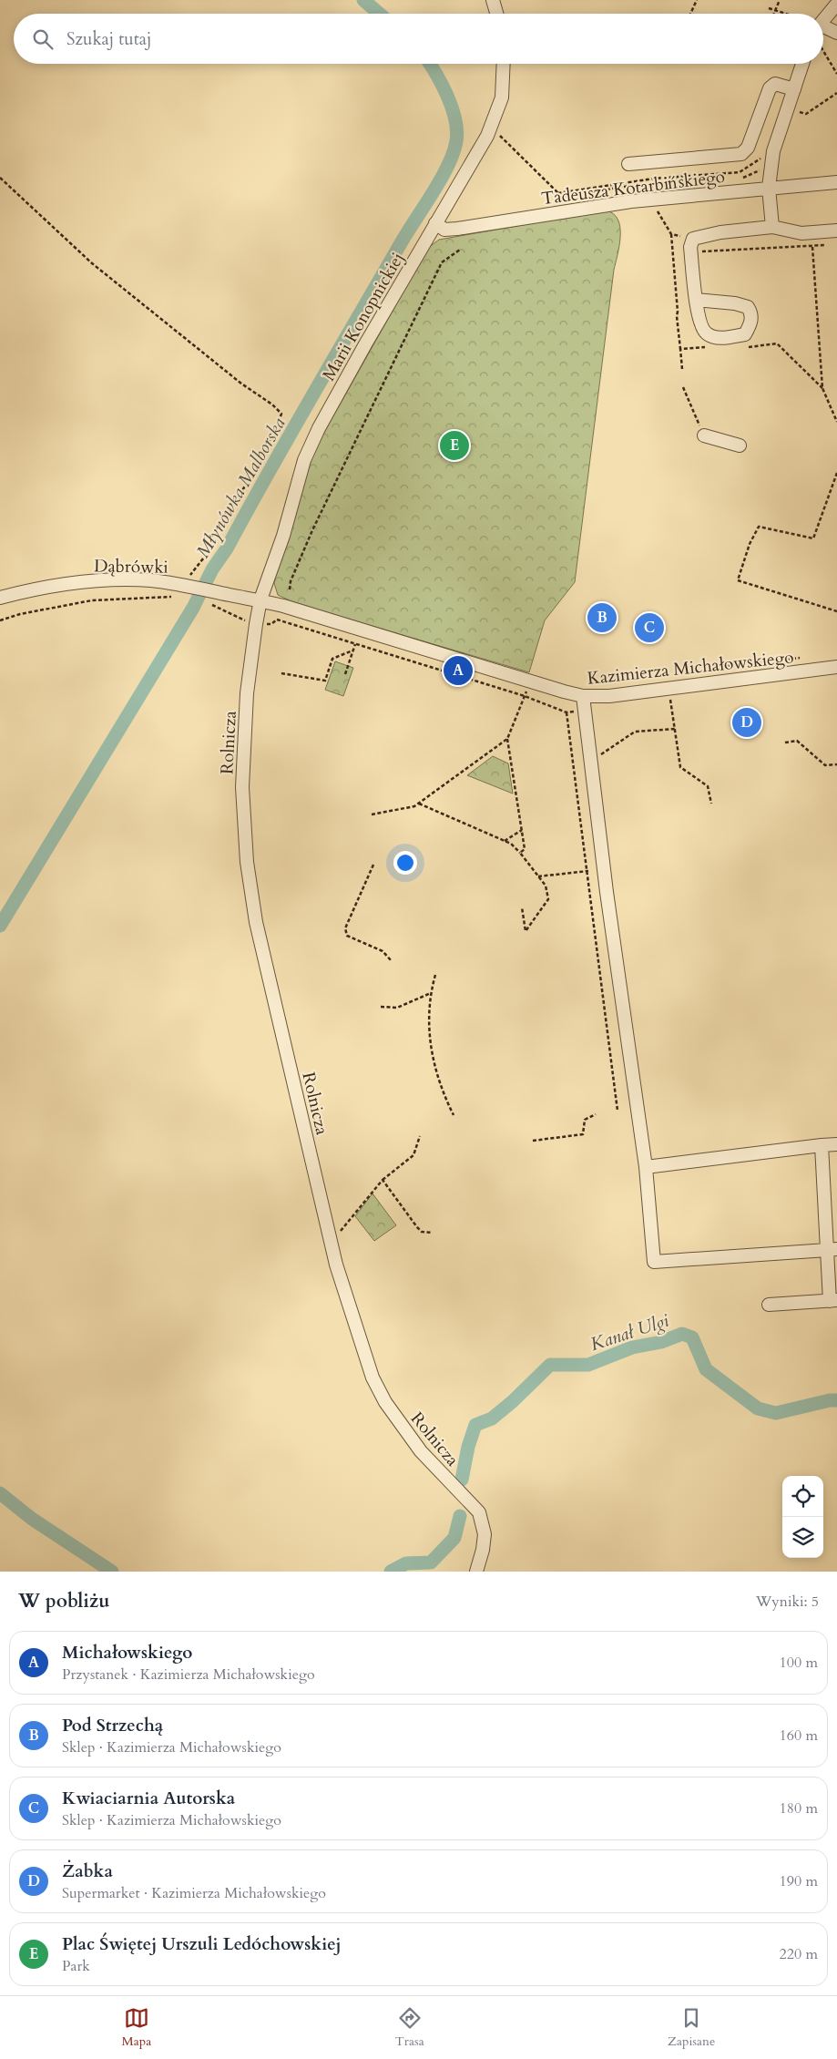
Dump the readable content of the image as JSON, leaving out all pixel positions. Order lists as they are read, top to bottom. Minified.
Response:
{"streets":{"street":["Tadeusza Kotarbińskiego","Marii Konopnickiej","Dąbrówki","Kazimierza Michałowskiego","Rolnicza"]},"crossings":[["Tadeusza Kotarbińskiego","Marii Konopnickiej"],["Marii Konopnickiej","Dąbrówki"],["Marii Konopnickiej","Kazimierza Michałowskiego"],["Marii Konopnickiej","Rolnicza"],["Dąbrówki","Kazimierza Michałowskiego"],["Dąbrówki","Rolnicza"],["Kazimierza Michałowskiego","Rolnicza"]],"water":["Młynówka Malborska","Kanał Ulgi"],"page":{"search":"Szukaj tutaj","pins":["E","B","C","A","D"],"heading":["W pobliżu","Wyniki: 5"],"list":[{"mark":"A","name":"Michałowskiego","note":"Przystanek · Kazimierza Michałowskiego","value":"100 m"},{"mark":"B","name":"Pod Strzechą","note":"Sklep · Kazimierza Michałowskiego","value":"160 m"},{"mark":"C","name":"Kwiaciarnia Autorska","note":"Sklep · Kazimierza Michałowskiego","value":"180 m"},{"mark":"D","name":"Żabka","note":"Supermarket · Kazimierza Michałowskiego","value":"190 m"},{"mark":"E","name":"Plac Świętej Urszuli Ledóchowskiej","note":"Park","value":"220 m"}],"nav":["Mapa","Trasa","Zapisane"]}}
